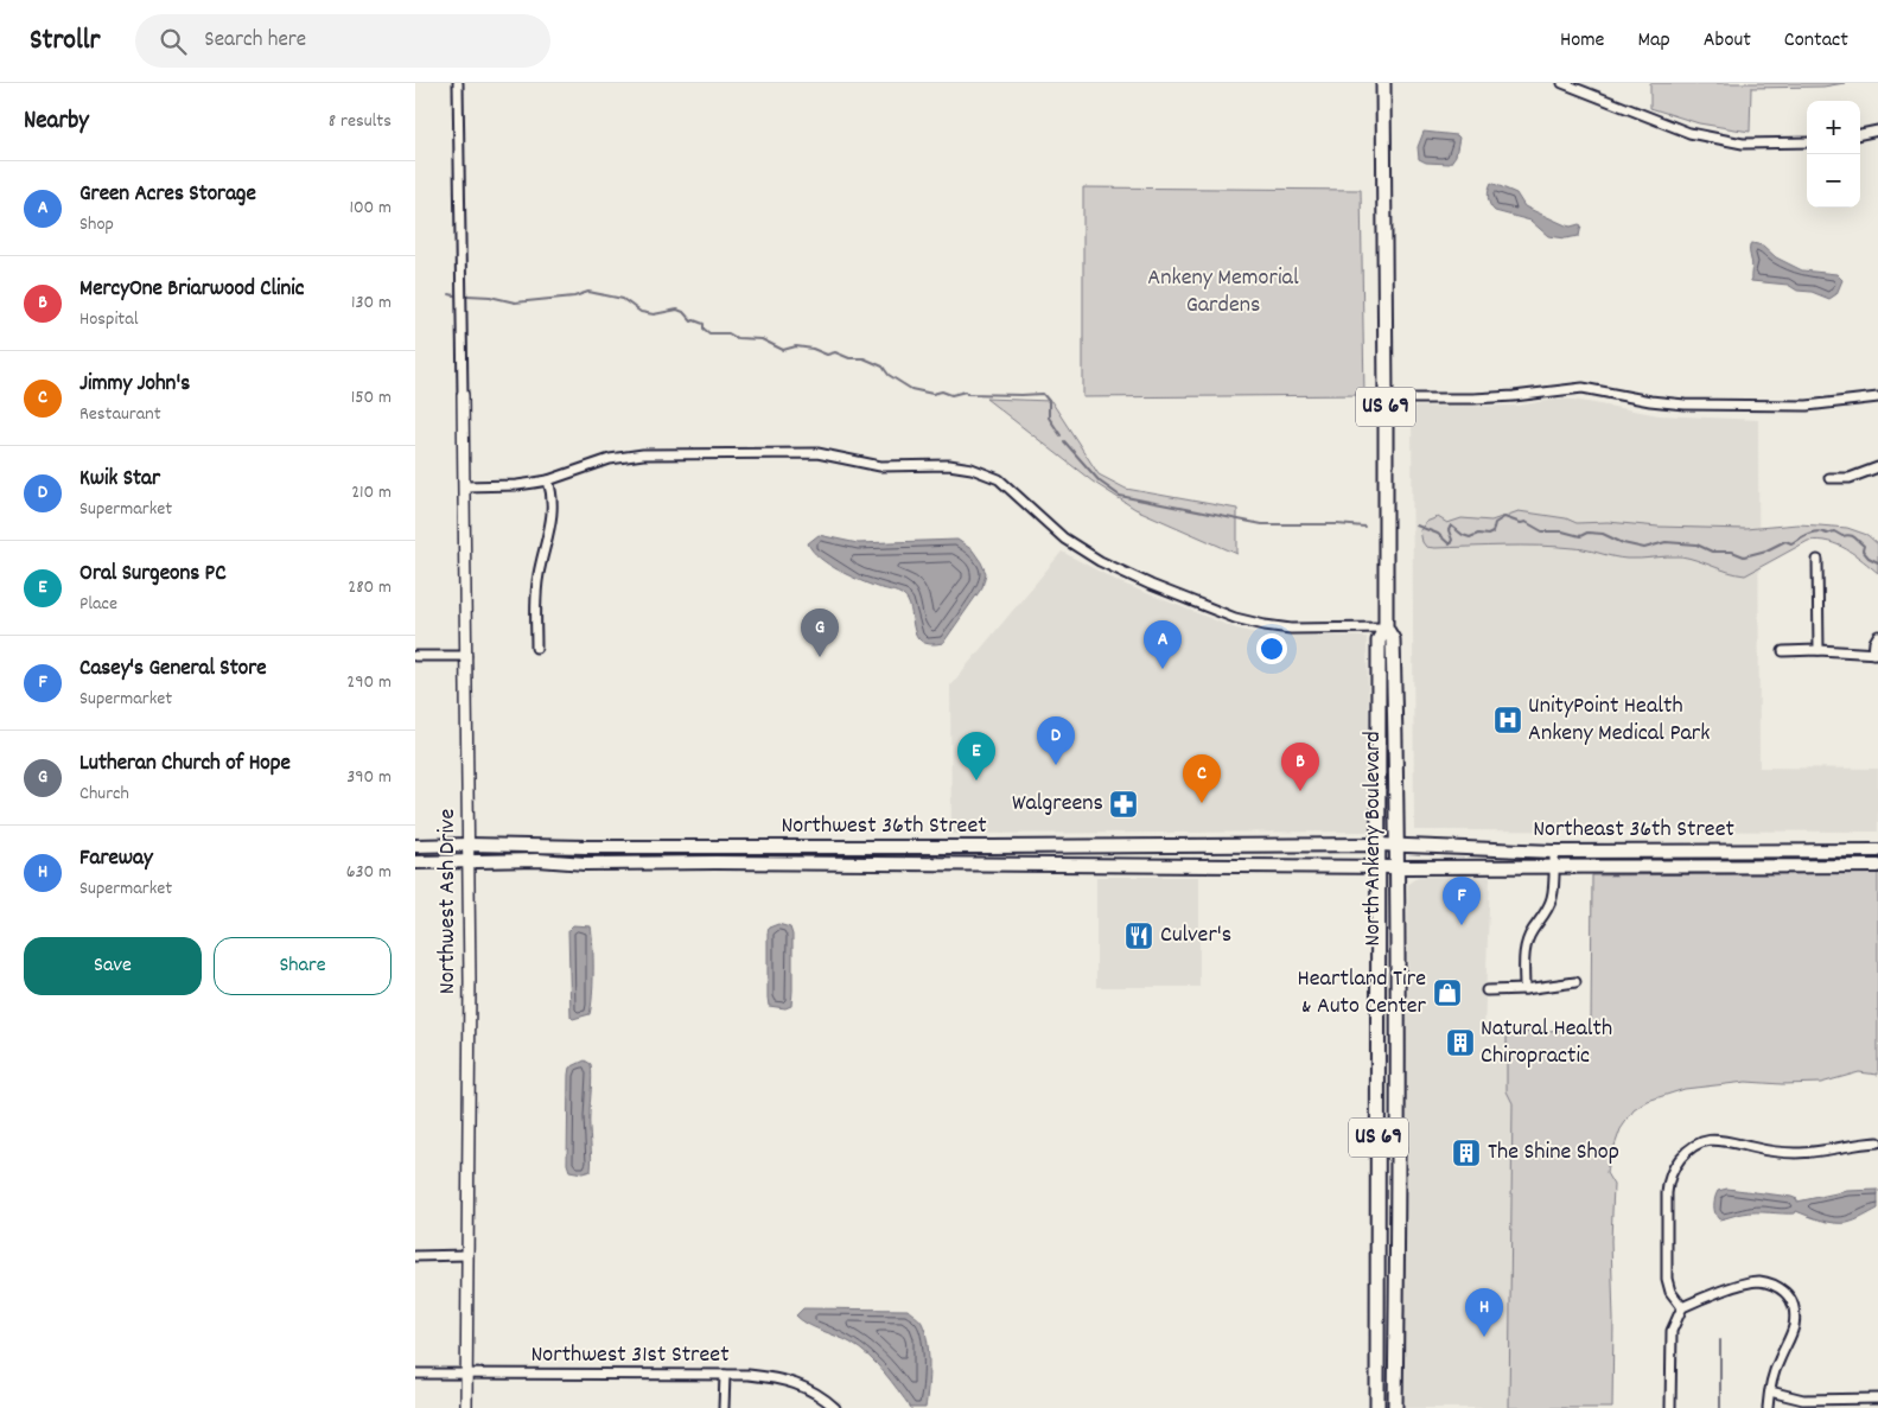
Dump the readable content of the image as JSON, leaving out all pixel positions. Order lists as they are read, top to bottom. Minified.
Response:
{"streets":{"main road":["US 69","Northwest 36th Street","Northeast 36th Street","North Ankeny Boulevard"],"street":["Northwest Ash Drive","Northwest 31st Street"]},"crossings":[["Northwest 36th Street","Northeast 36th Street"],["Northwest 36th Street","North Ankeny Boulevard"],["Northwest 36th Street","Northwest Ash Drive"],["Northeast 36th Street","North Ankeny Boulevard"],["Northwest Ash Drive","Northwest 31st Street"]],"parks":["Ankeny Memorial Gardens"],"places":{"hospital":["UnityPoint Health Ankeny Medical Park"],"pharmacy":["Walgreens"],"restaurant":["Culver's"],"shop":["Heartland Tire & Auto Center"],"building":["Natural Health Chiropractic","The Shine Shop"]},"page":{"header":"Strollr","search":"Search here","nav":["Home","Map","About","Contact"],"heading":["Nearby","8 results"],"map_buttons":["+","−"],"list":[{"mark":"A","name":"Green Acres Storage","note":"Shop","value":"100 m"},{"mark":"B","name":"MercyOne Briarwood Clinic","note":"Hospital","value":"130 m"},{"mark":"C","name":"Jimmy John's","note":"Restaurant","value":"150 m"},{"mark":"D","name":"Kwik Star","note":"Supermarket","value":"210 m"},{"mark":"E","name":"Oral Surgeons PC","note":"Place","value":"280 m"},{"mark":"F","name":"Casey's General Store","note":"Supermarket","value":"290 m"},{"mark":"G","name":"Lutheran Church of Hope","note":"Church","value":"390 m"},{"mark":"H","name":"Fareway","note":"Supermarket","value":"630 m"}],"pins":["G","A","D","E","B","C","F","H"],"buttons":["Save","Share"]}}
